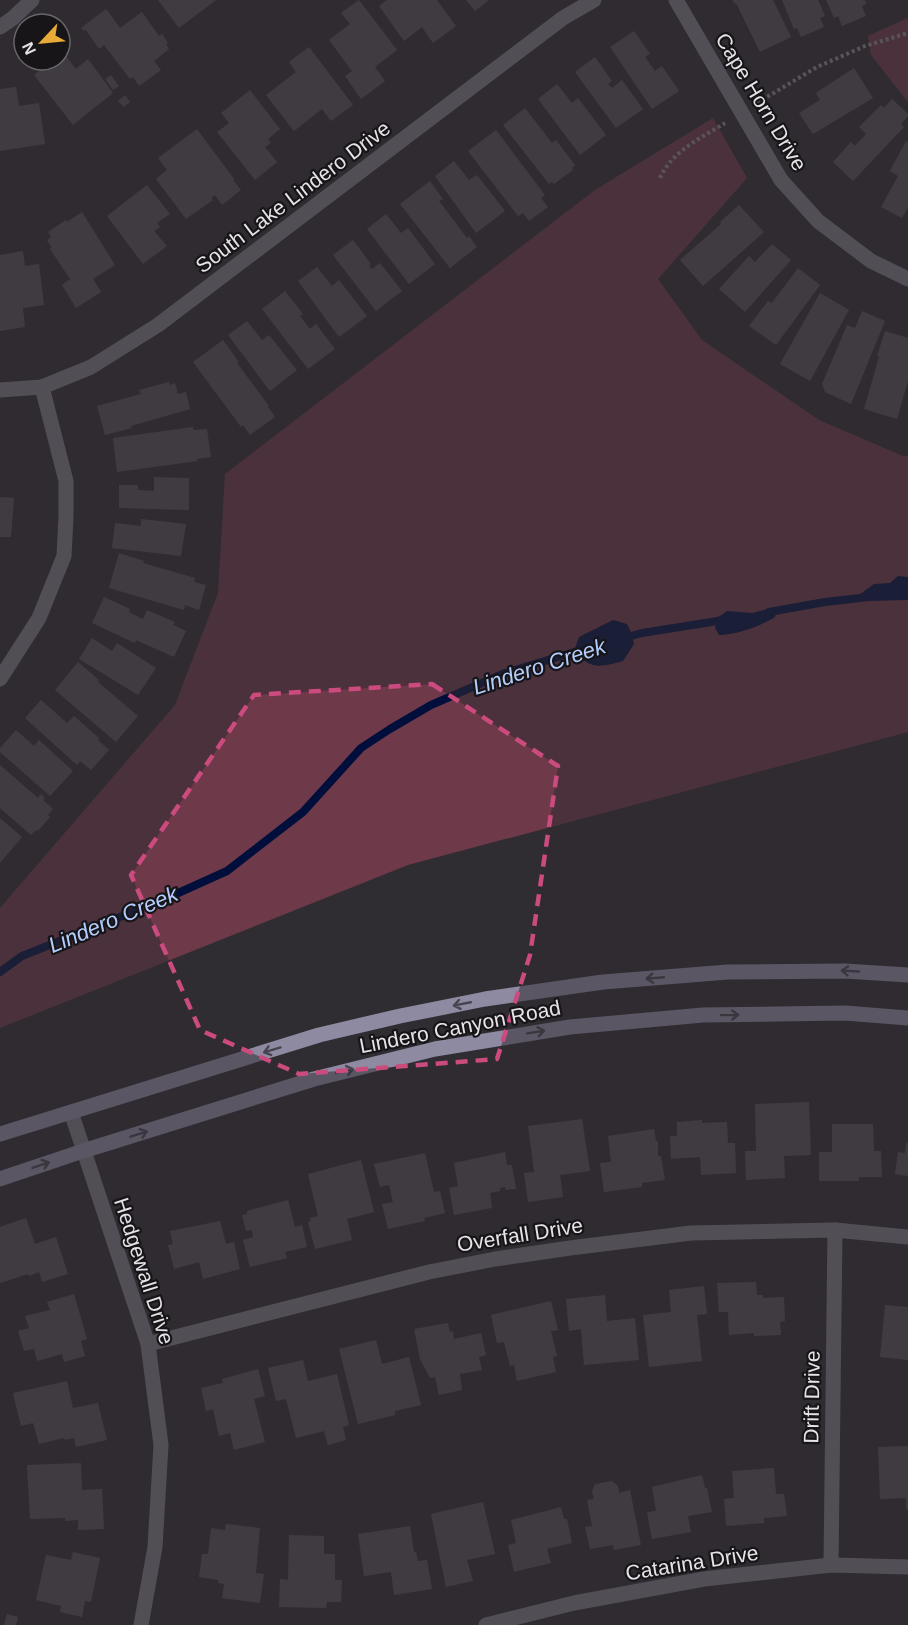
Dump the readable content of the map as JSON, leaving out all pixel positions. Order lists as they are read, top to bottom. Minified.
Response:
{"streets":{"main road":["Lindero Canyon Road"],"street":["Cape Horn Drive","South Lake Lindero Drive","Overfall Drive","Hedgewall Drive","Drift Drive","Catarina Drive"]},"crossings":[["Lindero Canyon Road","Hedgewall Drive"],["Overfall Drive","Hedgewall Drive"],["Overfall Drive","Drift Drive"],["Drift Drive","Catarina Drive"]],"water":["Lindero Creek"],"north":"bottom left"}
